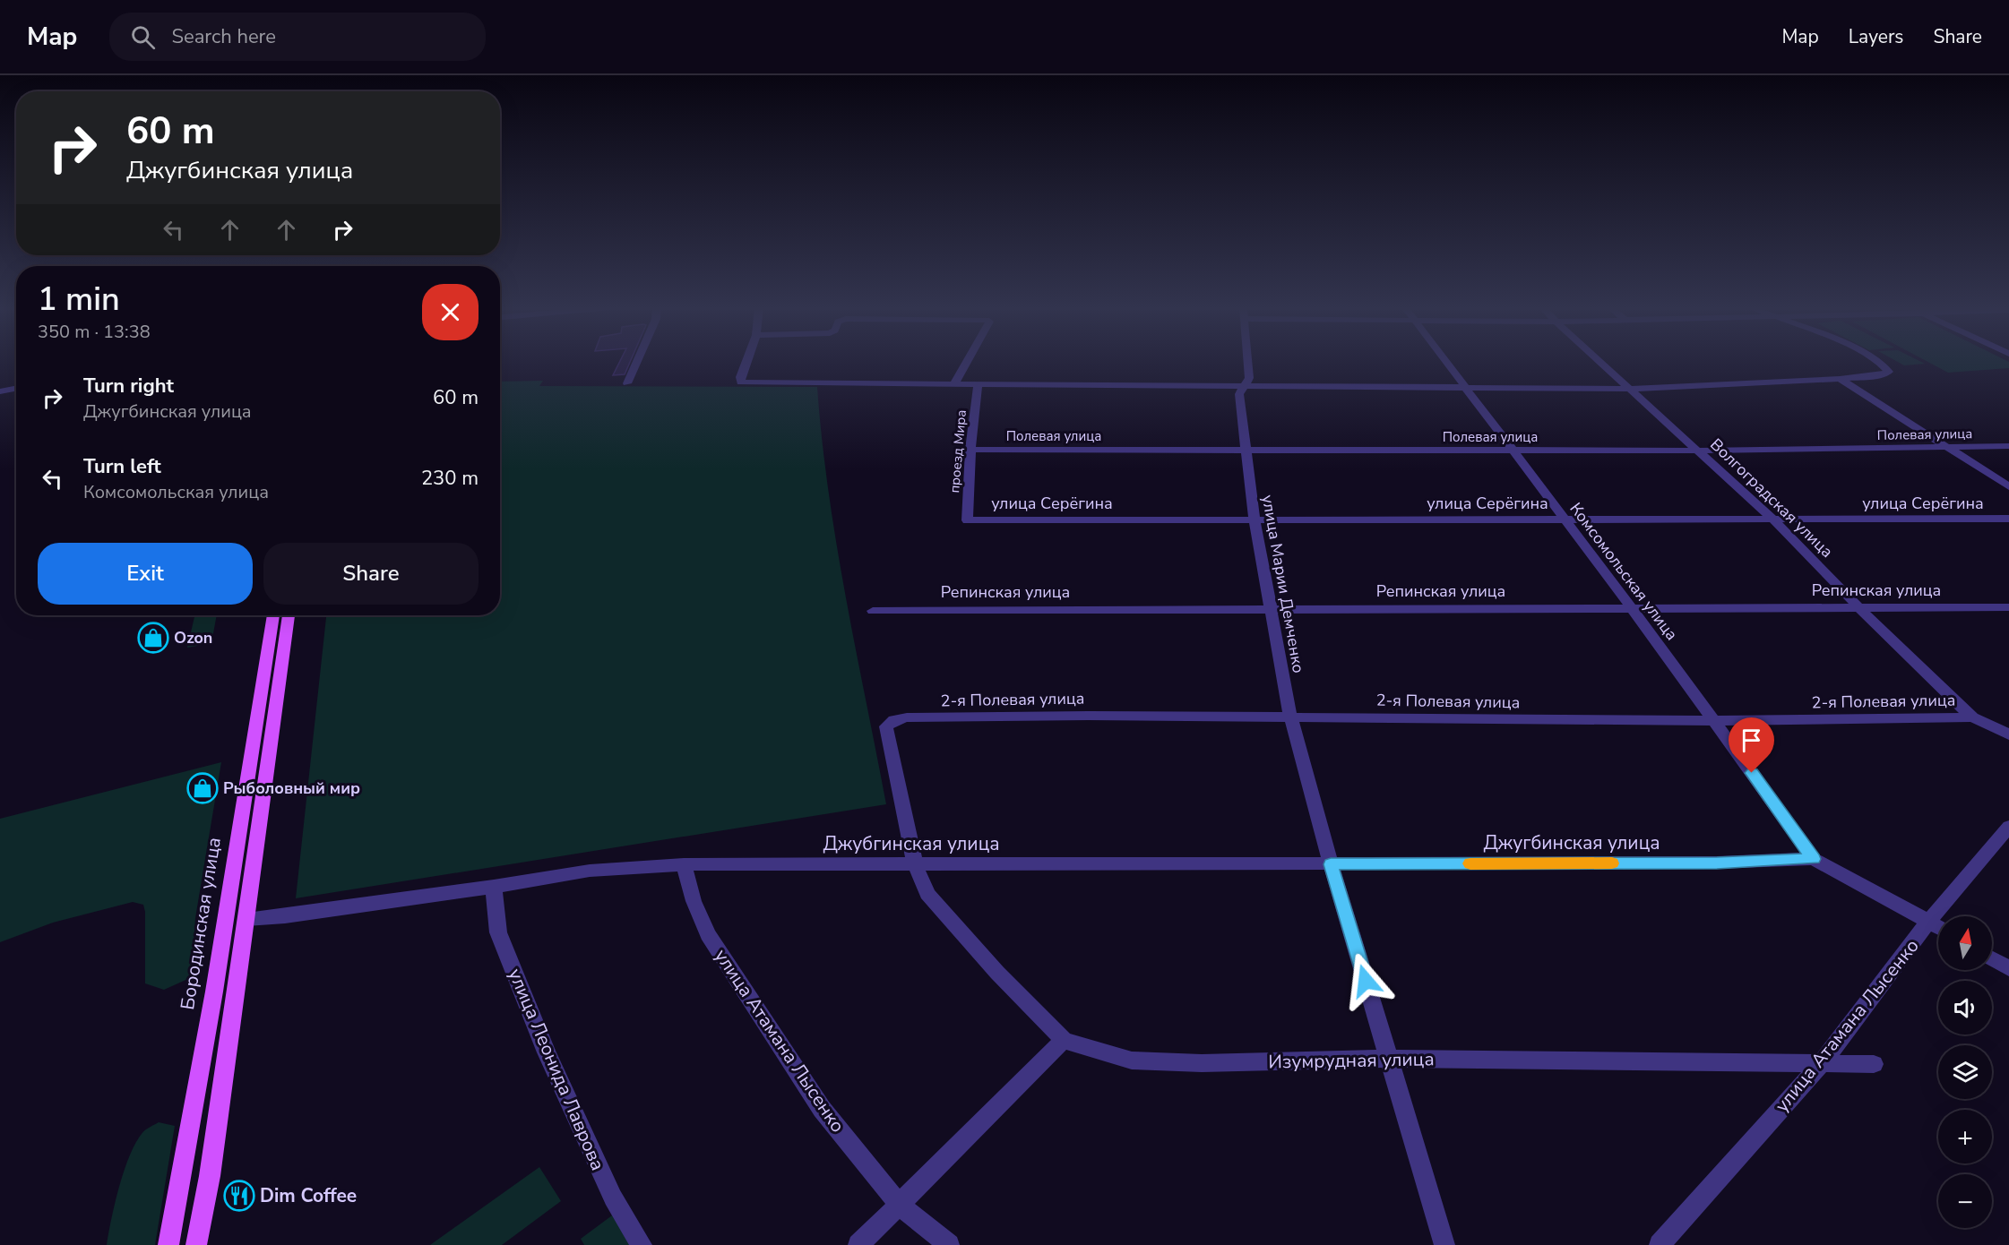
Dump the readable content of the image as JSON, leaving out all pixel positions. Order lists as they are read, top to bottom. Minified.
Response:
{"streets":{"main road":["Бородинская улица"],"street":["Полевая улица","проезд Мира","Волгоградская улица","улица Серёгина","Комсомольская улица","улица Марии Демченко","Репинская улица","2-я Полевая улица","Джугбинская улица","Джубгинская улица","улица Атамана Лысенко","Изумрудная улица","улица Леонида Лаврова"]},"crossings":[["Полевая улица","проезд Мира"],["Полевая улица","Волгоградская улица"],["Полевая улица","Комсомольская улица"],["Полевая улица","улица Марии Демченко"],["проезд Мира","улица Серёгина"],["Волгоградская улица","улица Серёгина"],["Волгоградская улица","Репинская улица"],["Волгоградская улица","2-я Полевая улица"],["улица Серёгина","Комсомольская улица"],["улица Серёгина","улица Марии Демченко"],["Комсомольская улица","Репинская улица"],["Комсомольская улица","2-я Полевая улица"],["Комсомольская улица","Джугбинская улица"],["улица Марии Демченко","Репинская улица"],["улица Марии Демченко","2-я Полевая улица"],["улица Марии Демченко","Джугбинская улица"],["улица Марии Демченко","Джубгинская улица"],["улица Марии Демченко","Изумрудная улица"],["2-я Полевая улица","Изумрудная улица"],["Джугбинская улица","Джубгинская улица"],["Джубгинская улица","улица Атамана Лысенко"],["Джубгинская улица","Изумрудная улица"],["Джубгинская улица","улица Леонида Лаврова"],["улица Атамана Лысенко","Изумрудная улица"]],"places":{"shop":["Ozon","Рыболовный мир"],"restaurant":["Dim Coffee"]},"north":"top","page":{"header":"Map","search":"Search here","nav":["Map","Layers","Share"],"turn":["60 m","Джугбинская улица"],"heading":["1 min","350 m · 13:38"],"list":[{"name":"Turn right","note":"Джугбинская улица","value":"60 m"},{"name":"Turn left","note":"Комсомольская улица","value":"230 m"}],"buttons":["Exit","Share"],"map_buttons":["+","−"]}}
